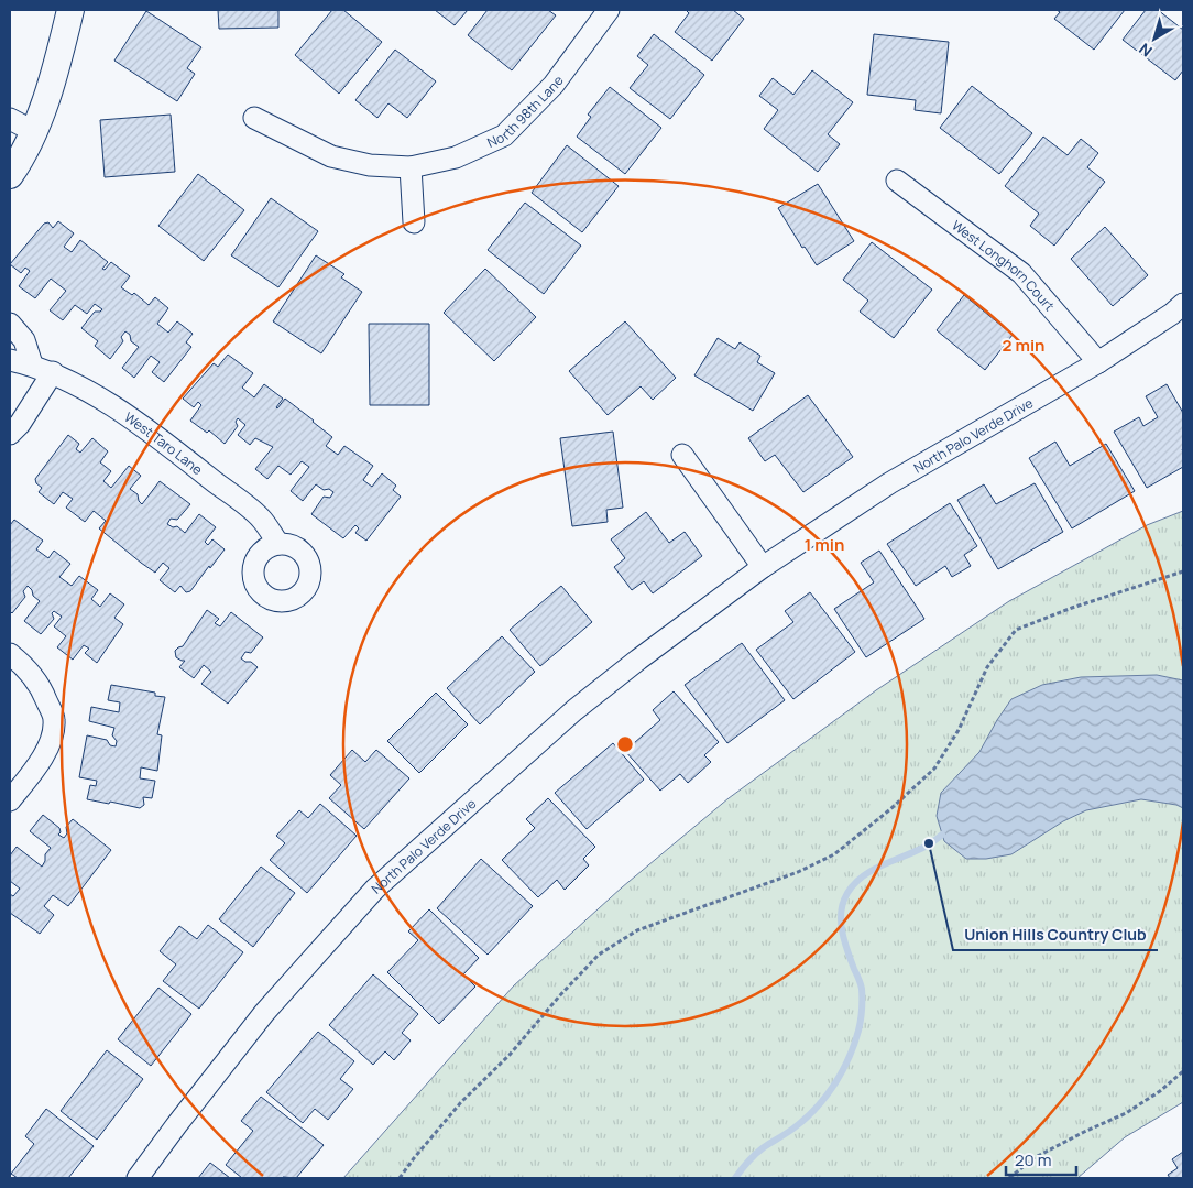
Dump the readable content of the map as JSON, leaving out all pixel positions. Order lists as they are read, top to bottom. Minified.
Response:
{"streets":{"street":["North 98th Lane","West Longhorn Court","North Palo Verde Drive","West Taro Lane"]},"crossings":[["West Longhorn Court","North Palo Verde Drive"]],"places":["Union Hills Country Club"],"scale_bar":"20 m","north":"bottom left","rings":["2 min","1 min"]}
